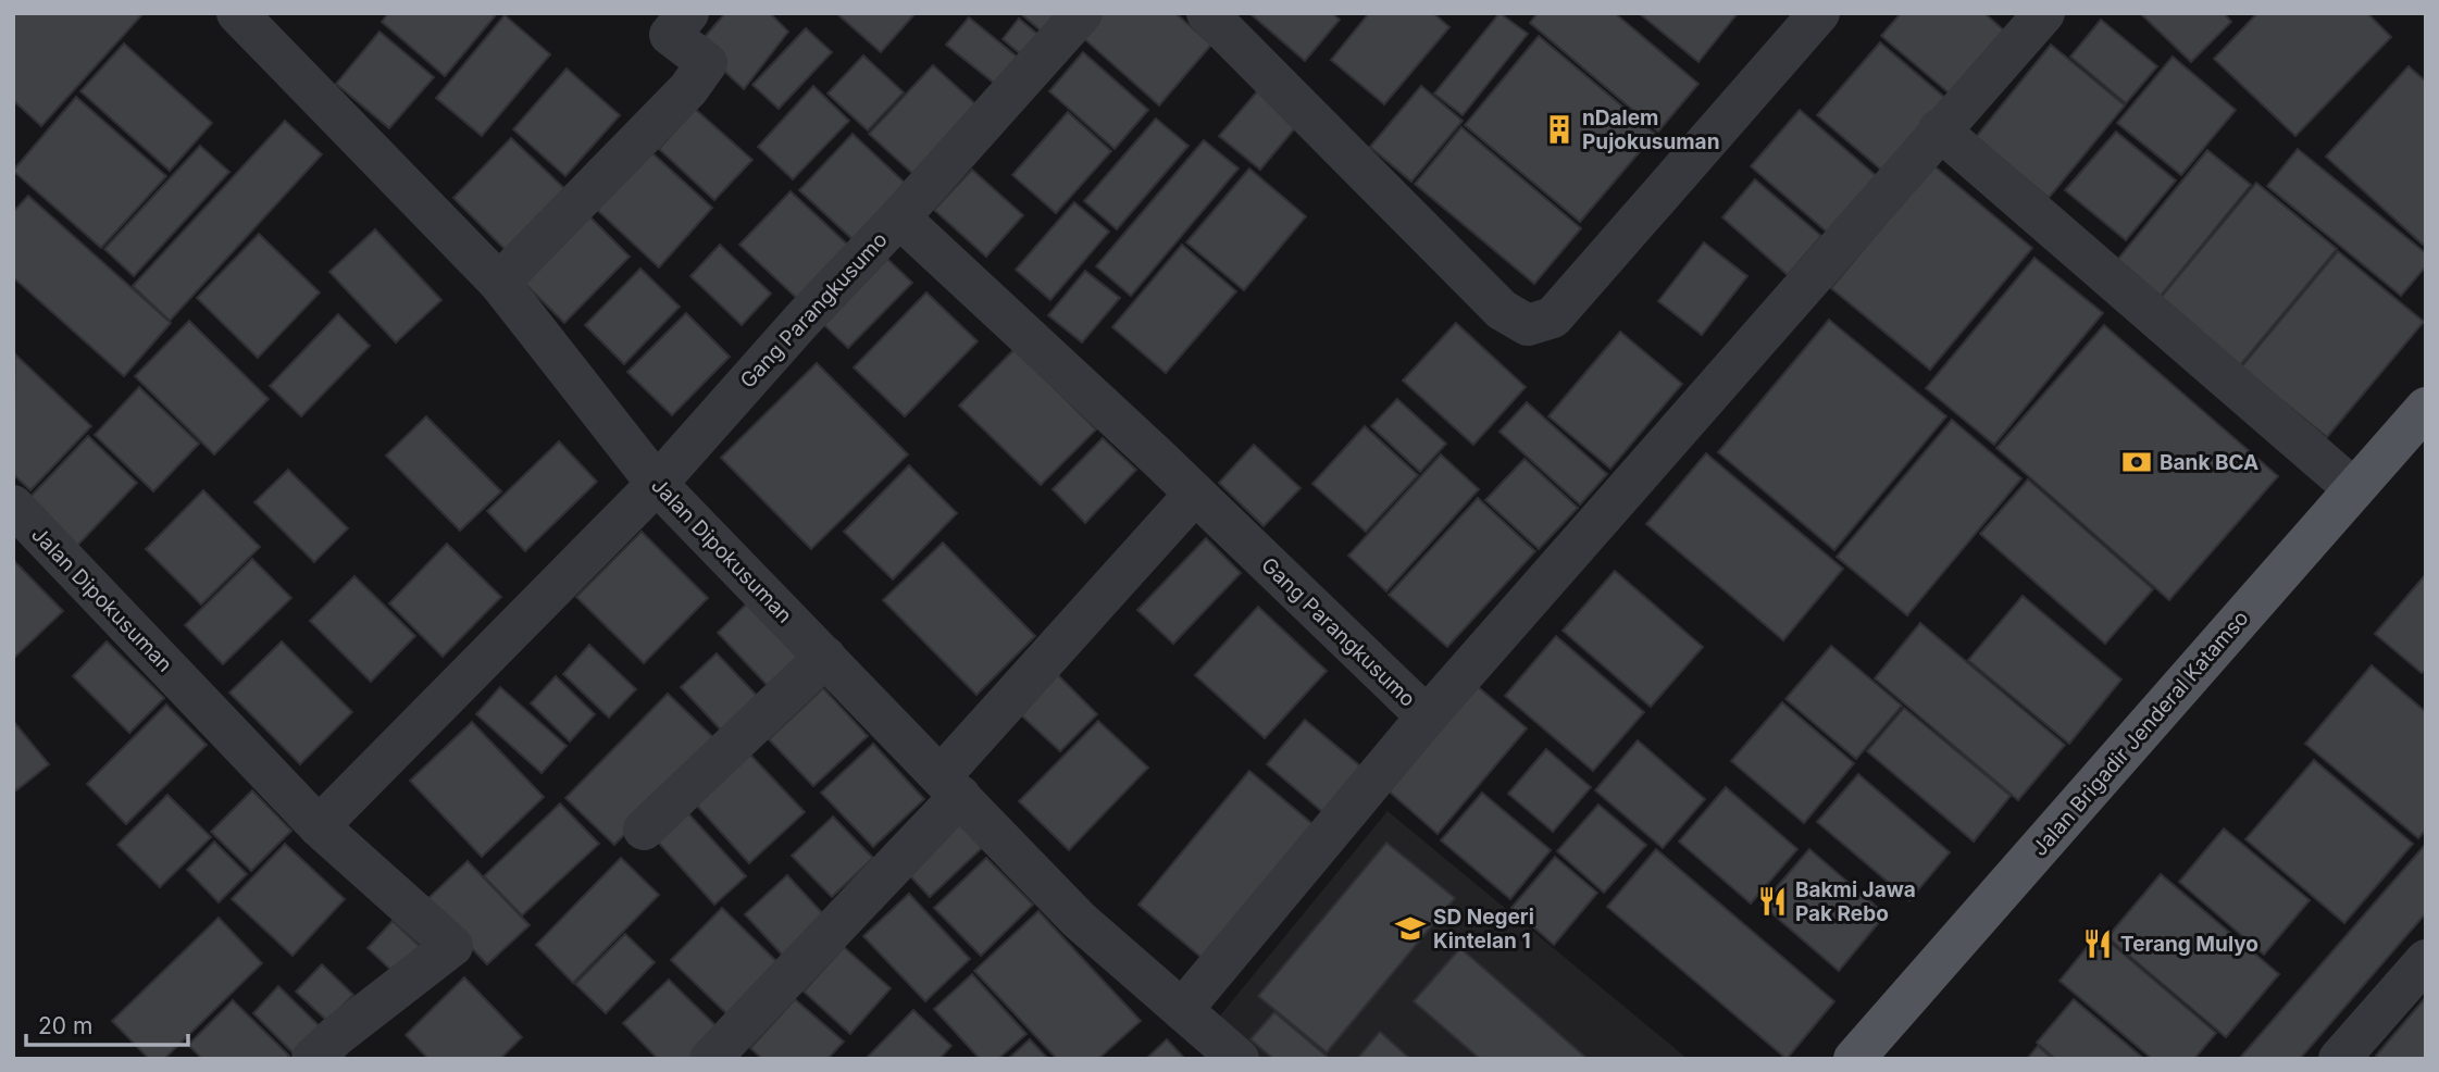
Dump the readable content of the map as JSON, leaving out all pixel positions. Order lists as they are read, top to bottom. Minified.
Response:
{"streets":{"main road":["Jalan Brigadir Jenderal Katamso"],"street":["Gang Parangkusumo","Jalan Dipokusuman"]},"crossings":[["Gang Parangkusumo","Jalan Dipokusuman"]],"places":{"building":["nDalem Pujokusuman"],"bank":["Bank BCA"],"restaurant":["Bakmi Jawa Pak Rebo","Terang Mulyo"],"school or university":["SD Negeri Kintelan 1"]},"scale_bar":"20 m"}
